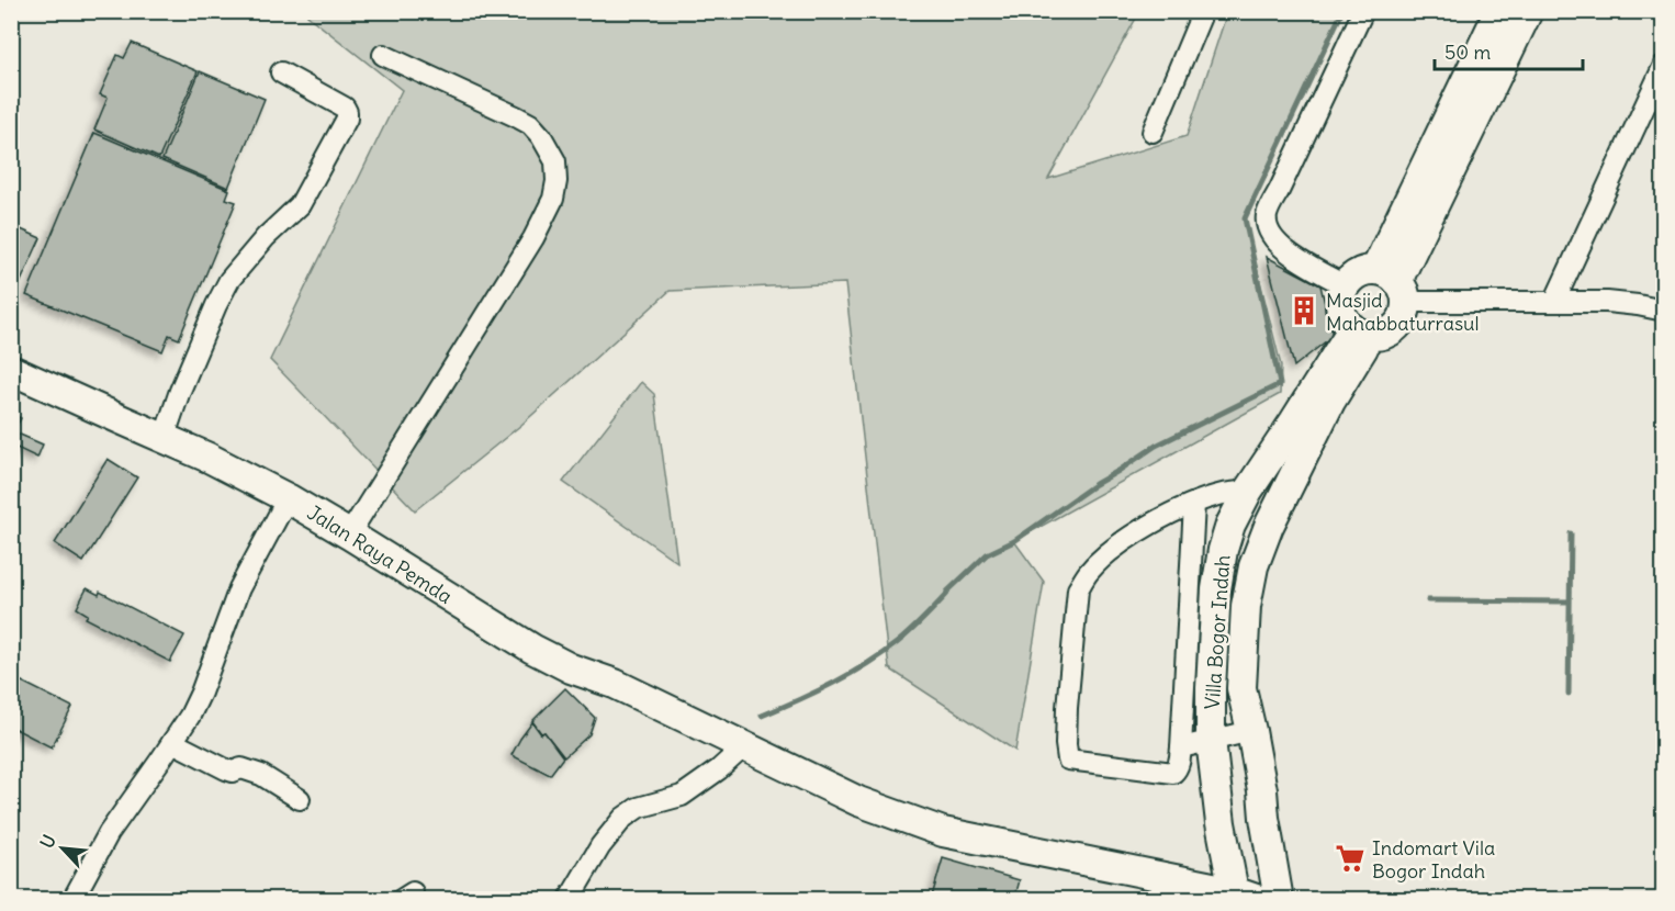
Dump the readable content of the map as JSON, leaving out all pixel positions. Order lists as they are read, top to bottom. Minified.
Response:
{"streets":{"street":["Jalan Raya Pemda","Villa Bogor Indah"]},"crossings":[["Jalan Raya Pemda","Villa Bogor Indah"]],"places":{"building":["Masjid Mahabbaturrasul"],"supermarket":["Indomart Vila Bogor Indah"]},"scale_bar":"50 m","north":"top left"}
